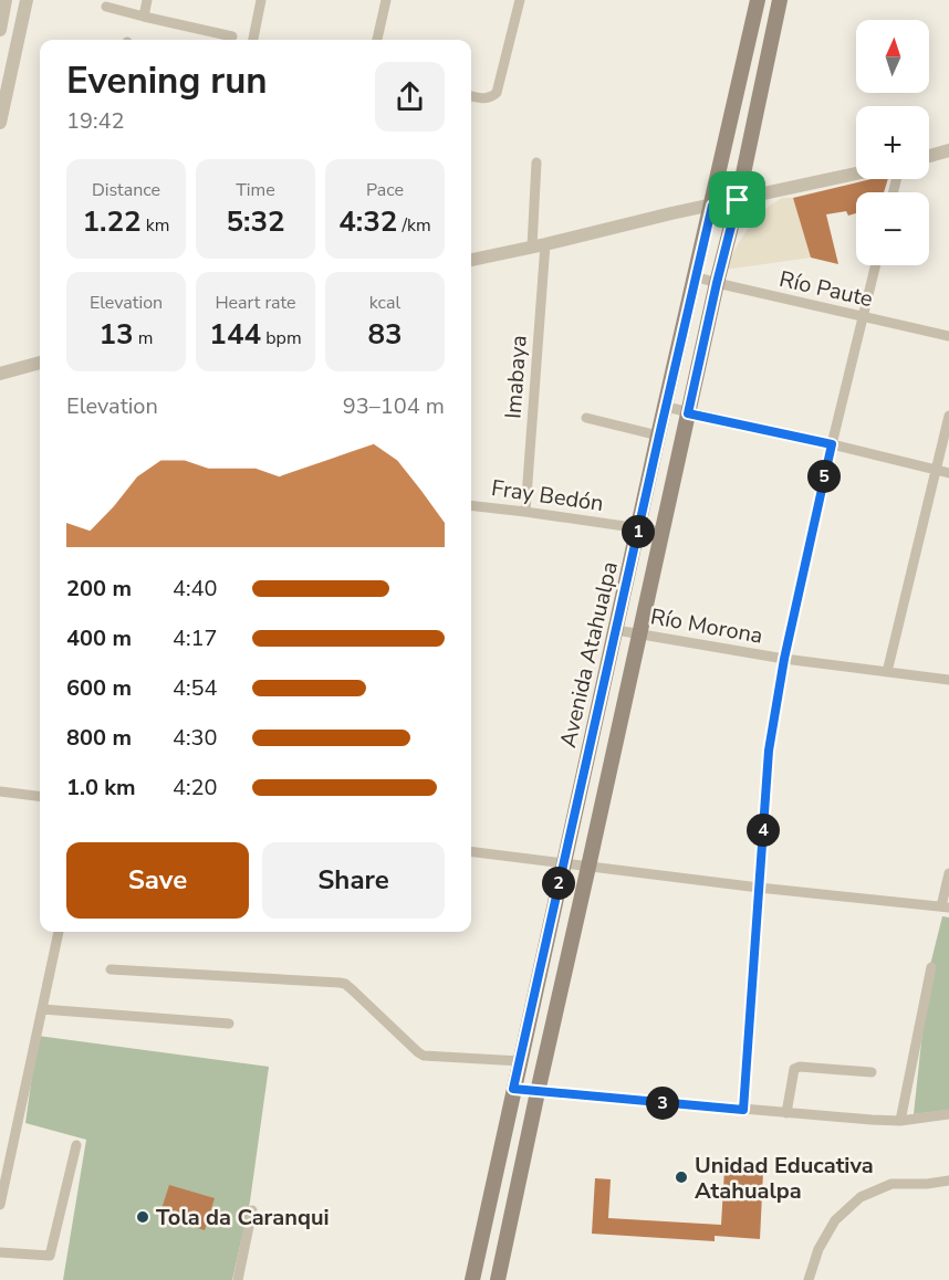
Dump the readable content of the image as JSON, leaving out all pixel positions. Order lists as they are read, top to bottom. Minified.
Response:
{"streets":{"main road":["Avenida Atahualpa"],"street":["Río Paute","Imabaya","Fray Bedón","Río Morona"]},"crossings":[["Río Paute","Avenida Atahualpa"],["Imabaya","Fray Bedón"],["Fray Bedón","Avenida Atahualpa"],["Río Morona","Avenida Atahualpa"]],"places":["Unidad Educativa Atahualpa","Tola da Caranqui"],"north":"top","page":{"map_buttons":["+","−"],"heading":["Evening run","19:42"],"stats":[["Distance","1.22 km"],["Time","5:32"],["Pace","4:32 /km"],["Elevation","13 m"],["Heart rate","144 bpm"],["kcal","83"]],"chart":["Elevation","93–104 m"],"pins":["5","1","4","2","3"],"list":[{"name":"200 m","note":"4:40"},{"name":"400 m","note":"4:17"},{"name":"600 m","note":"4:54"},{"name":"800 m","note":"4:30"},{"name":"1.0 km","note":"4:20"}],"buttons":["Save","Share"]}}
